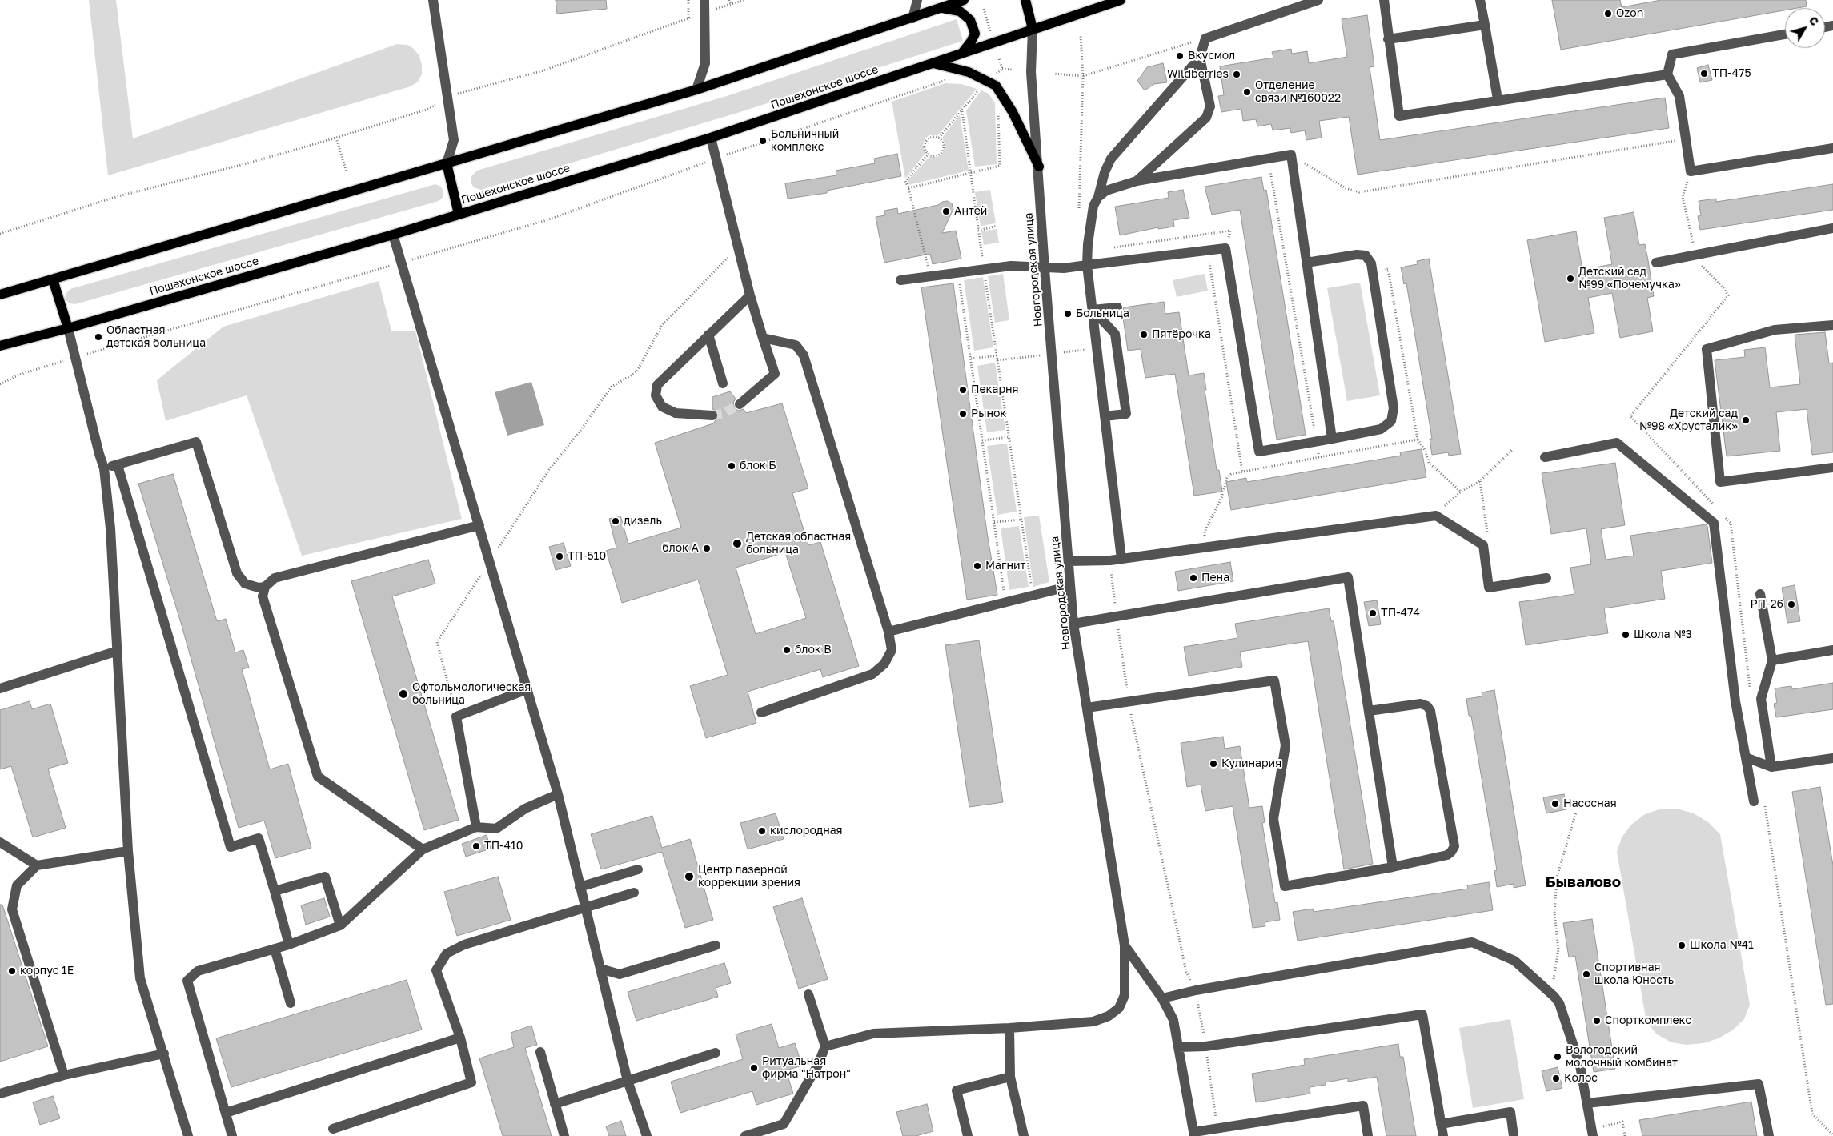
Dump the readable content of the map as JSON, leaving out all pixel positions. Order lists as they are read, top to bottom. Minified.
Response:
{"streets":{"main road":["Пошехонское шоссе"],"street":["Новгородская улица"]},"crossings":[["Пошехонское шоссе","Новгородская улица"]],"districts":["Бывалово"],"places":["Ozon","Вкусмол","ТП-475","Wildberries","Отделение связи №160022","Больничный комплекс","Антей","Детский сад №99 «Почемучка»","Больница","Пятёрочка","Областная детская больница","Пекарня","Рынок","Детский сад №98 «Хрусталик»","блок Б","дизель","Детская областная больница","блок А","ТП-510","Магнит","Пена","РП-26","ТП-474","Школа №3","блок В","Офтольмологическая больница","Кулинария","Насосная","кислородная","ТП-410","Центр лазерной коррекции зрения","Школа №41","корпус 1Е","Спортивная школа Юность","Спорткомплекс","Вологодский молочный комбинат","Ритуальная фирма \"Натрон\"","Колос"],"north":"top right"}
